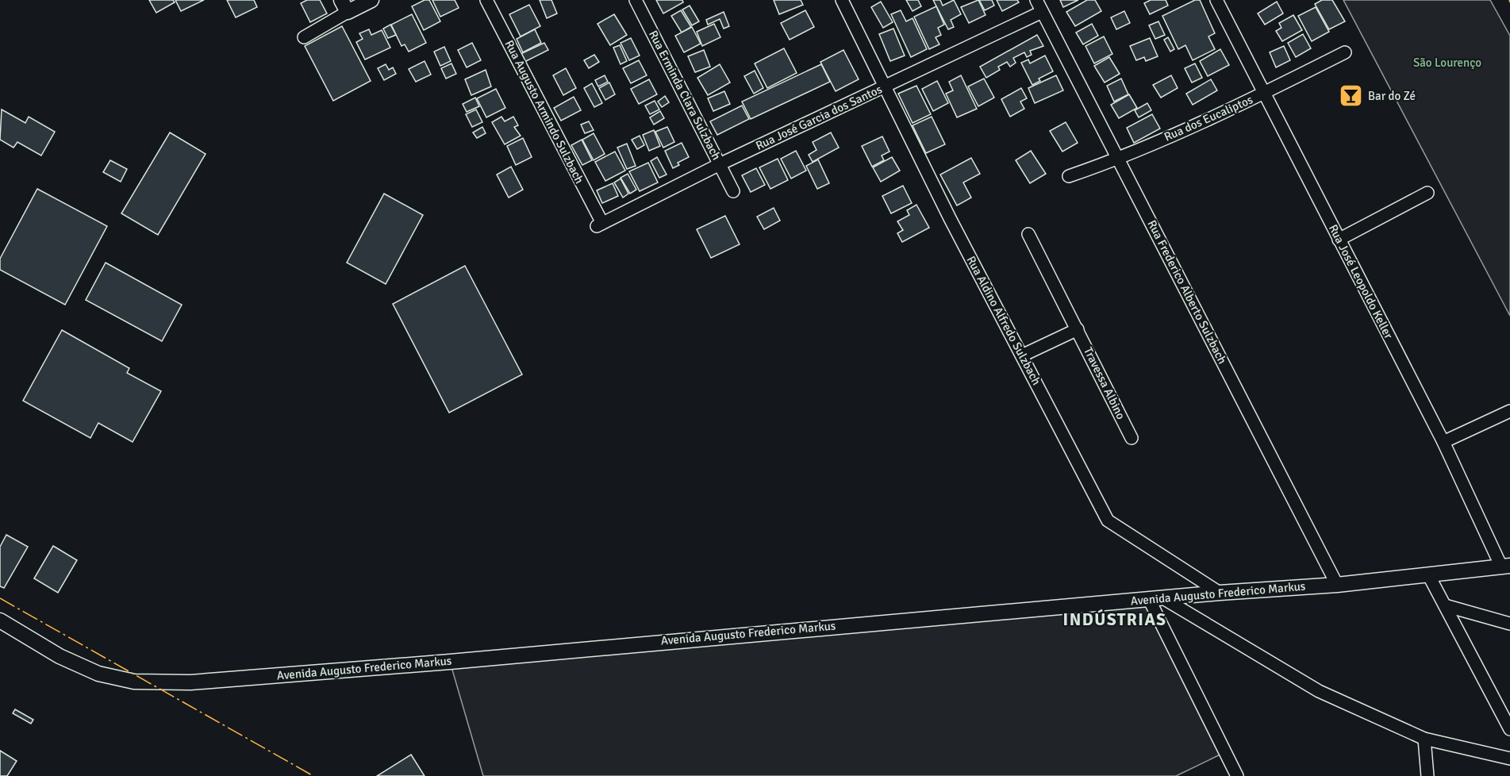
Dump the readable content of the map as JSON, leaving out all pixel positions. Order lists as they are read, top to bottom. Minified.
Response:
{"streets":{"street":["Rua Erminda Clara Sulzbach","Rua Augusto Armindo Sulzbach","Rua José Garcia dos Santos","Rua dos Eucaliptos","Rua José Leopoldo Keller","Rua Frederico Alberto Sulzbach","Rua Aldino Alfredo Sulzbach","Travessa Albino","Avenida Augusto Frederico Markus"]},"crossings":[["Rua Erminda Clara Sulzbach","Rua José Garcia dos Santos"],["Rua Augusto Armindo Sulzbach","Rua José Garcia dos Santos"],["Rua José Garcia dos Santos","Rua Frederico Alberto Sulzbach"],["Rua José Garcia dos Santos","Rua Aldino Alfredo Sulzbach"],["Rua dos Eucaliptos","Rua José Leopoldo Keller"],["Rua dos Eucaliptos","Rua Frederico Alberto Sulzbach"],["Rua José Leopoldo Keller","Avenida Augusto Frederico Markus"],["Rua Frederico Alberto Sulzbach","Avenida Augusto Frederico Markus"],["Rua Aldino Alfredo Sulzbach","Avenida Augusto Frederico Markus"]],"districts":["INDÚSTRIAS"],"parks":["São Lourenço"],"places":{"bar":["Bar do Zé"]}}
